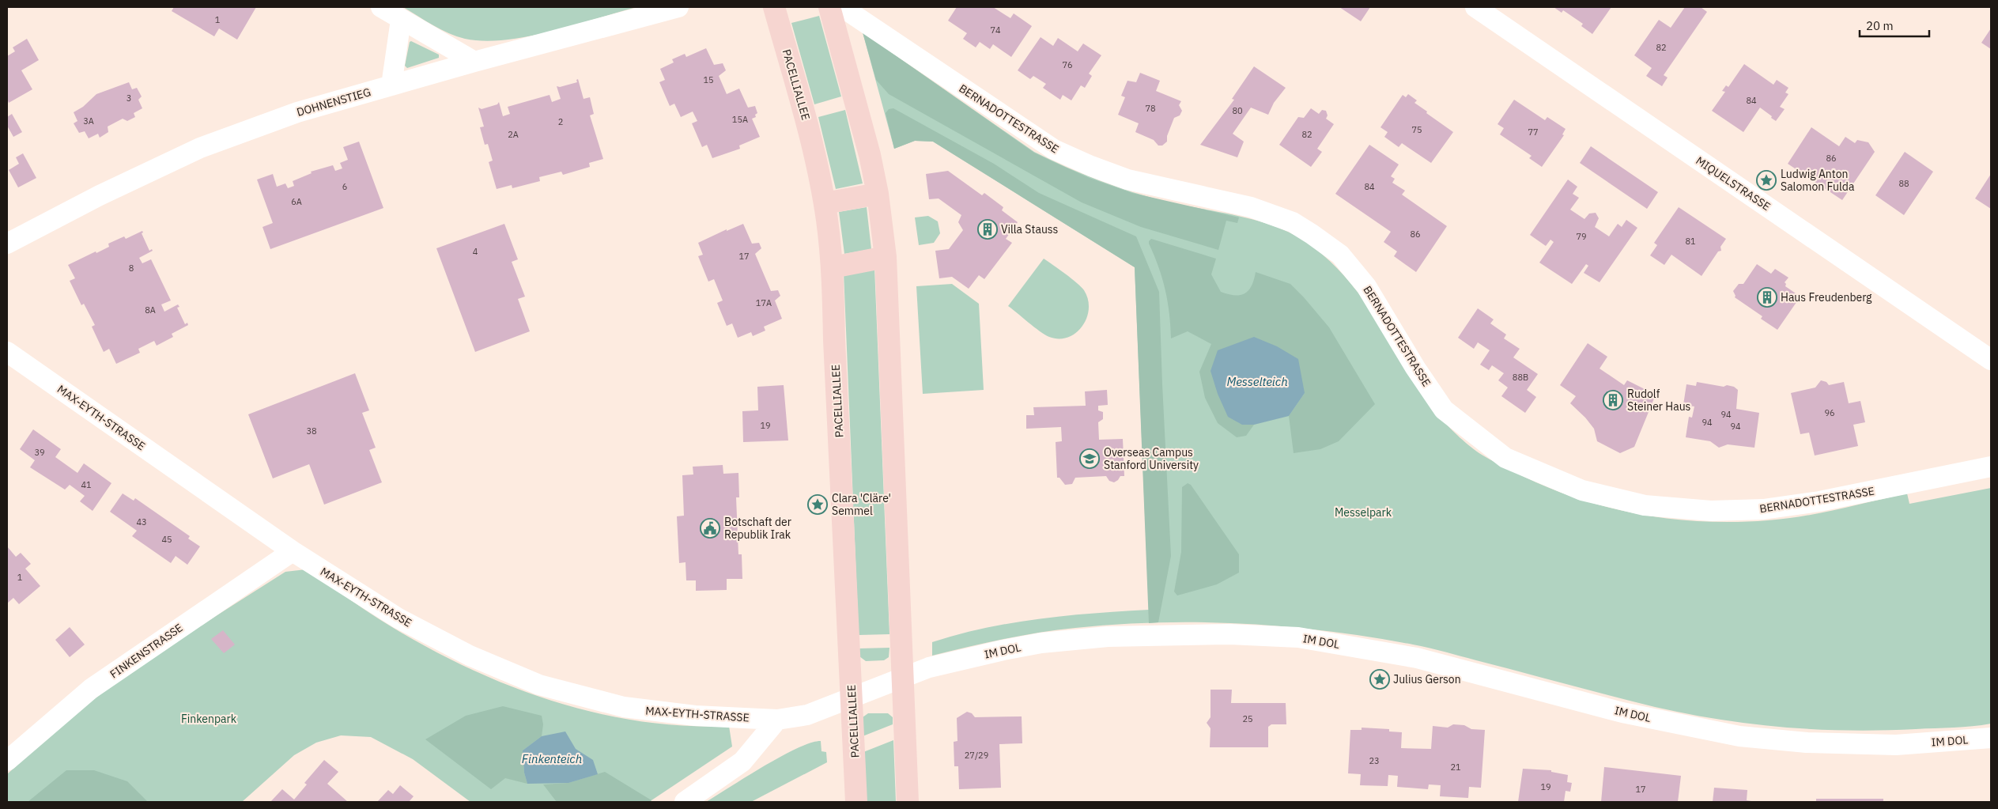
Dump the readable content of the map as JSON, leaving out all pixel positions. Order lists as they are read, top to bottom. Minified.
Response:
{"streets":{"street":["PACELLIALLEE","DOHNENSTIEG","BERNADOTTESTRASSE","MIQUELSTRASSE","MAX-EYTH-STRASSE","IM DOL","FINKENSTRASSE"]},"crossings":[["PACELLIALLEE","IM DOL"],["MAX-EYTH-STRASSE","IM DOL"],["MAX-EYTH-STRASSE","FINKENSTRASSE"]],"water":["Messelteich","Finkenteich"],"parks":["Messelpark","Finkenpark"],"places":{"place":["Ludwig Anton Salomon Fulda","Clara 'Cläre' Semmel","Julius Gerson"],"building":["Villa Stauss","Haus Freudenberg","Rudolf Steiner Haus"],"school or university":["Overseas Campus Stanford University"],"public building":["Botschaft der Republik Irak"]},"house_numbers":["1","74","82","76","15","3","84","78","80","15A","3A","2","75","77","2A","82","86","88","6","84","6A","86","79","81","4","17","8","17A","8A","88B","96","94","94","19","94","38","39","41","43","45","1","25","27/29","23","21","19","17"],"scale_bar":"20 m"}
